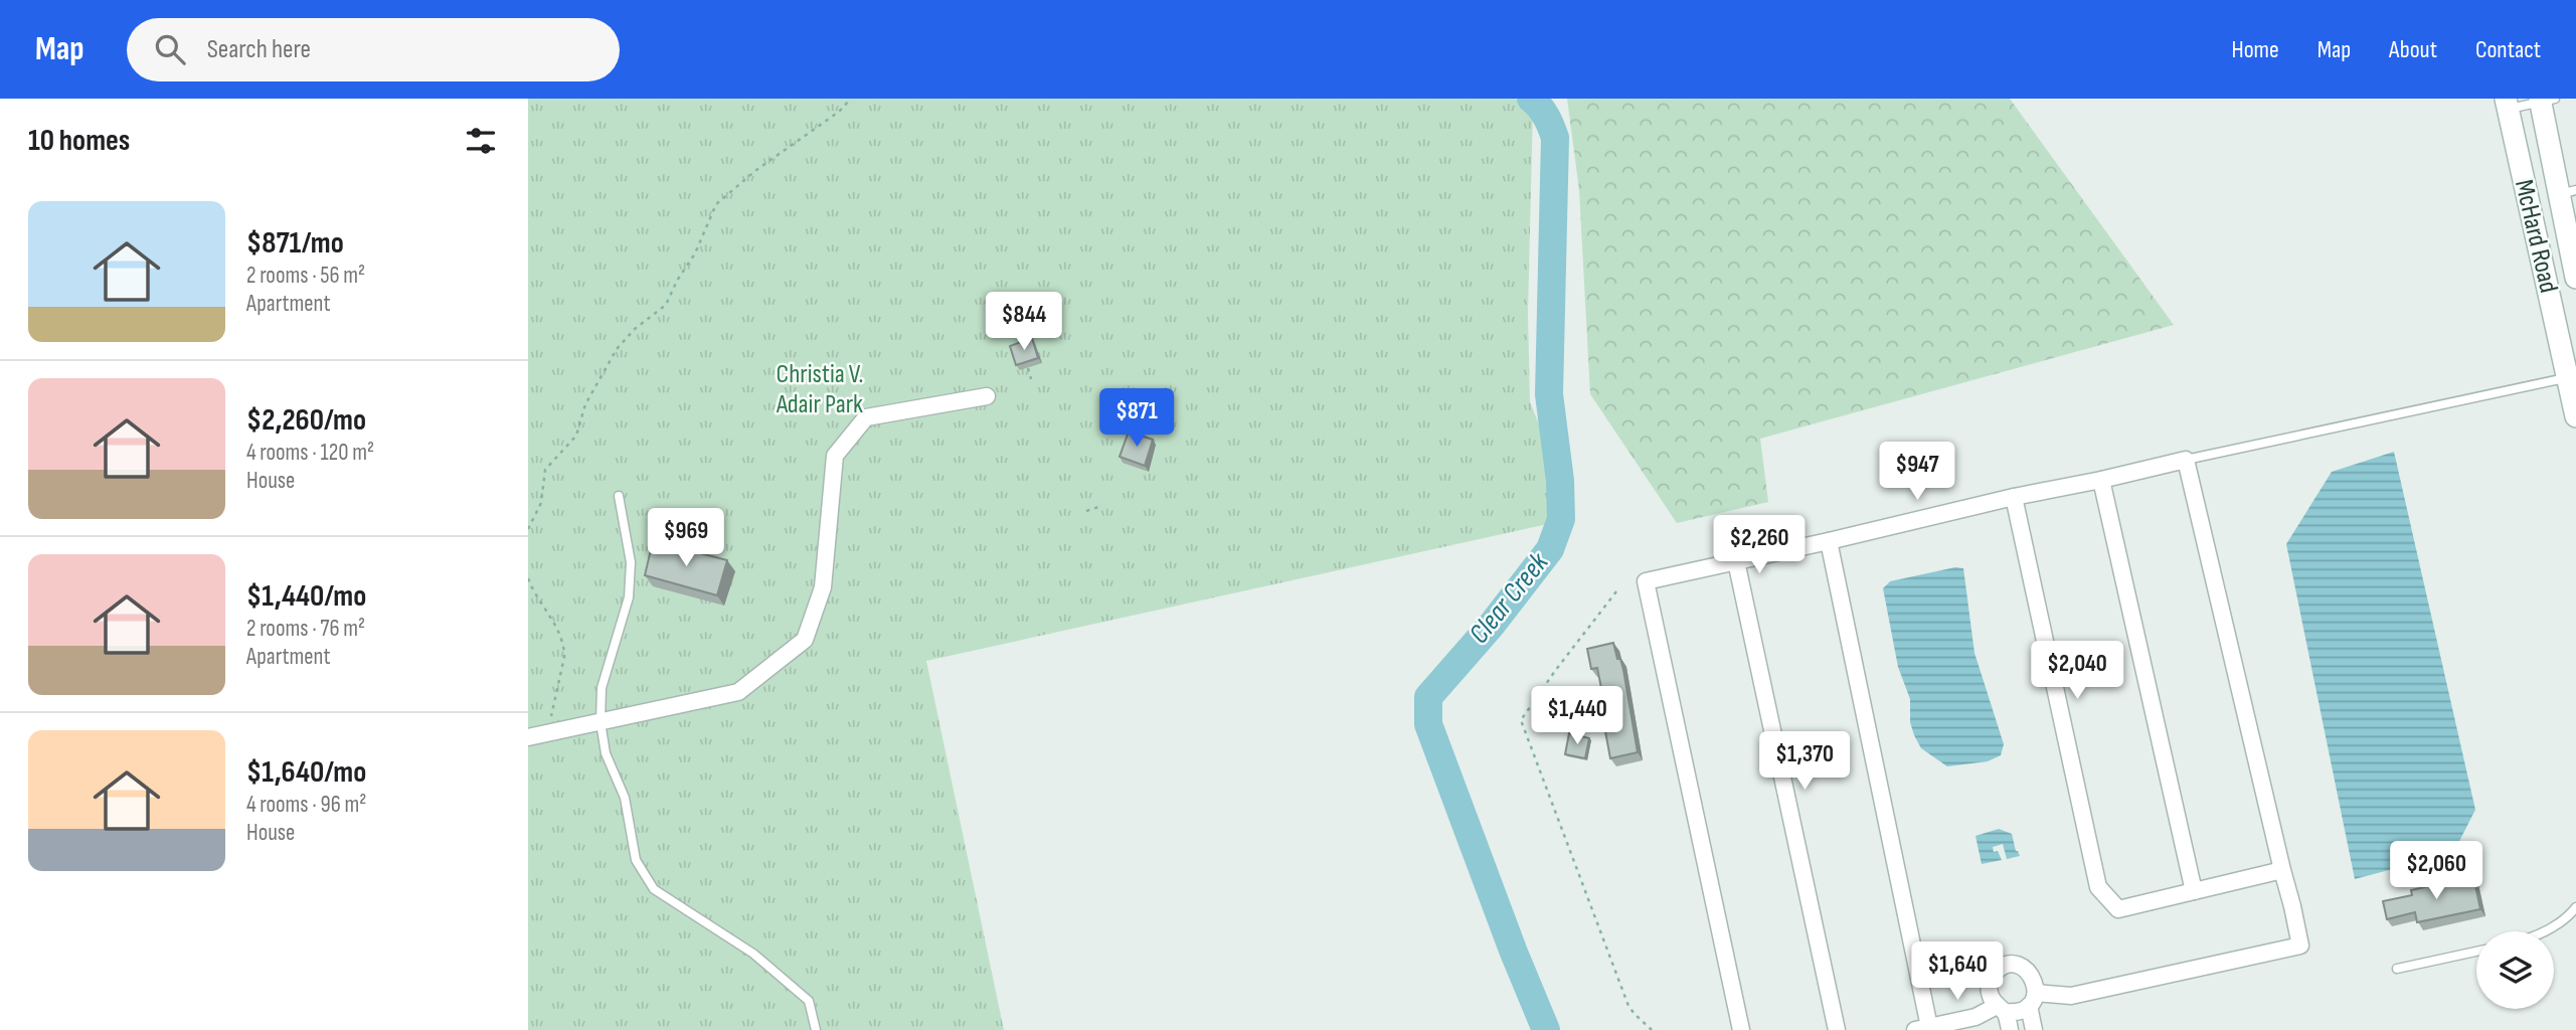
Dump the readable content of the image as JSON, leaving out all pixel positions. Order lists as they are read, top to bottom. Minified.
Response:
{"streets":{"main road":["McHard Road"]},"water":["Clear Creek"],"parks":["Christia V. Adair Park"],"page":{"header":"Map","search":"Search here","nav":["Home","Map","About","Contact"],"heading":"10 homes","list":[{"name":"$871/mo","note":"2 rooms · 56 m² · Apartment"},{"name":"$2,260/mo","note":"4 rooms · 120 m² · House"},{"name":"$1,440/mo","note":"2 rooms · 76 m² · Apartment"},{"name":"$1,640/mo","note":"4 rooms · 96 m² · House"}],"price":["$844","$871","$947","$969","$2,260","$2,040","$1,440","$1,370","$2,060","$1,640"]}}
